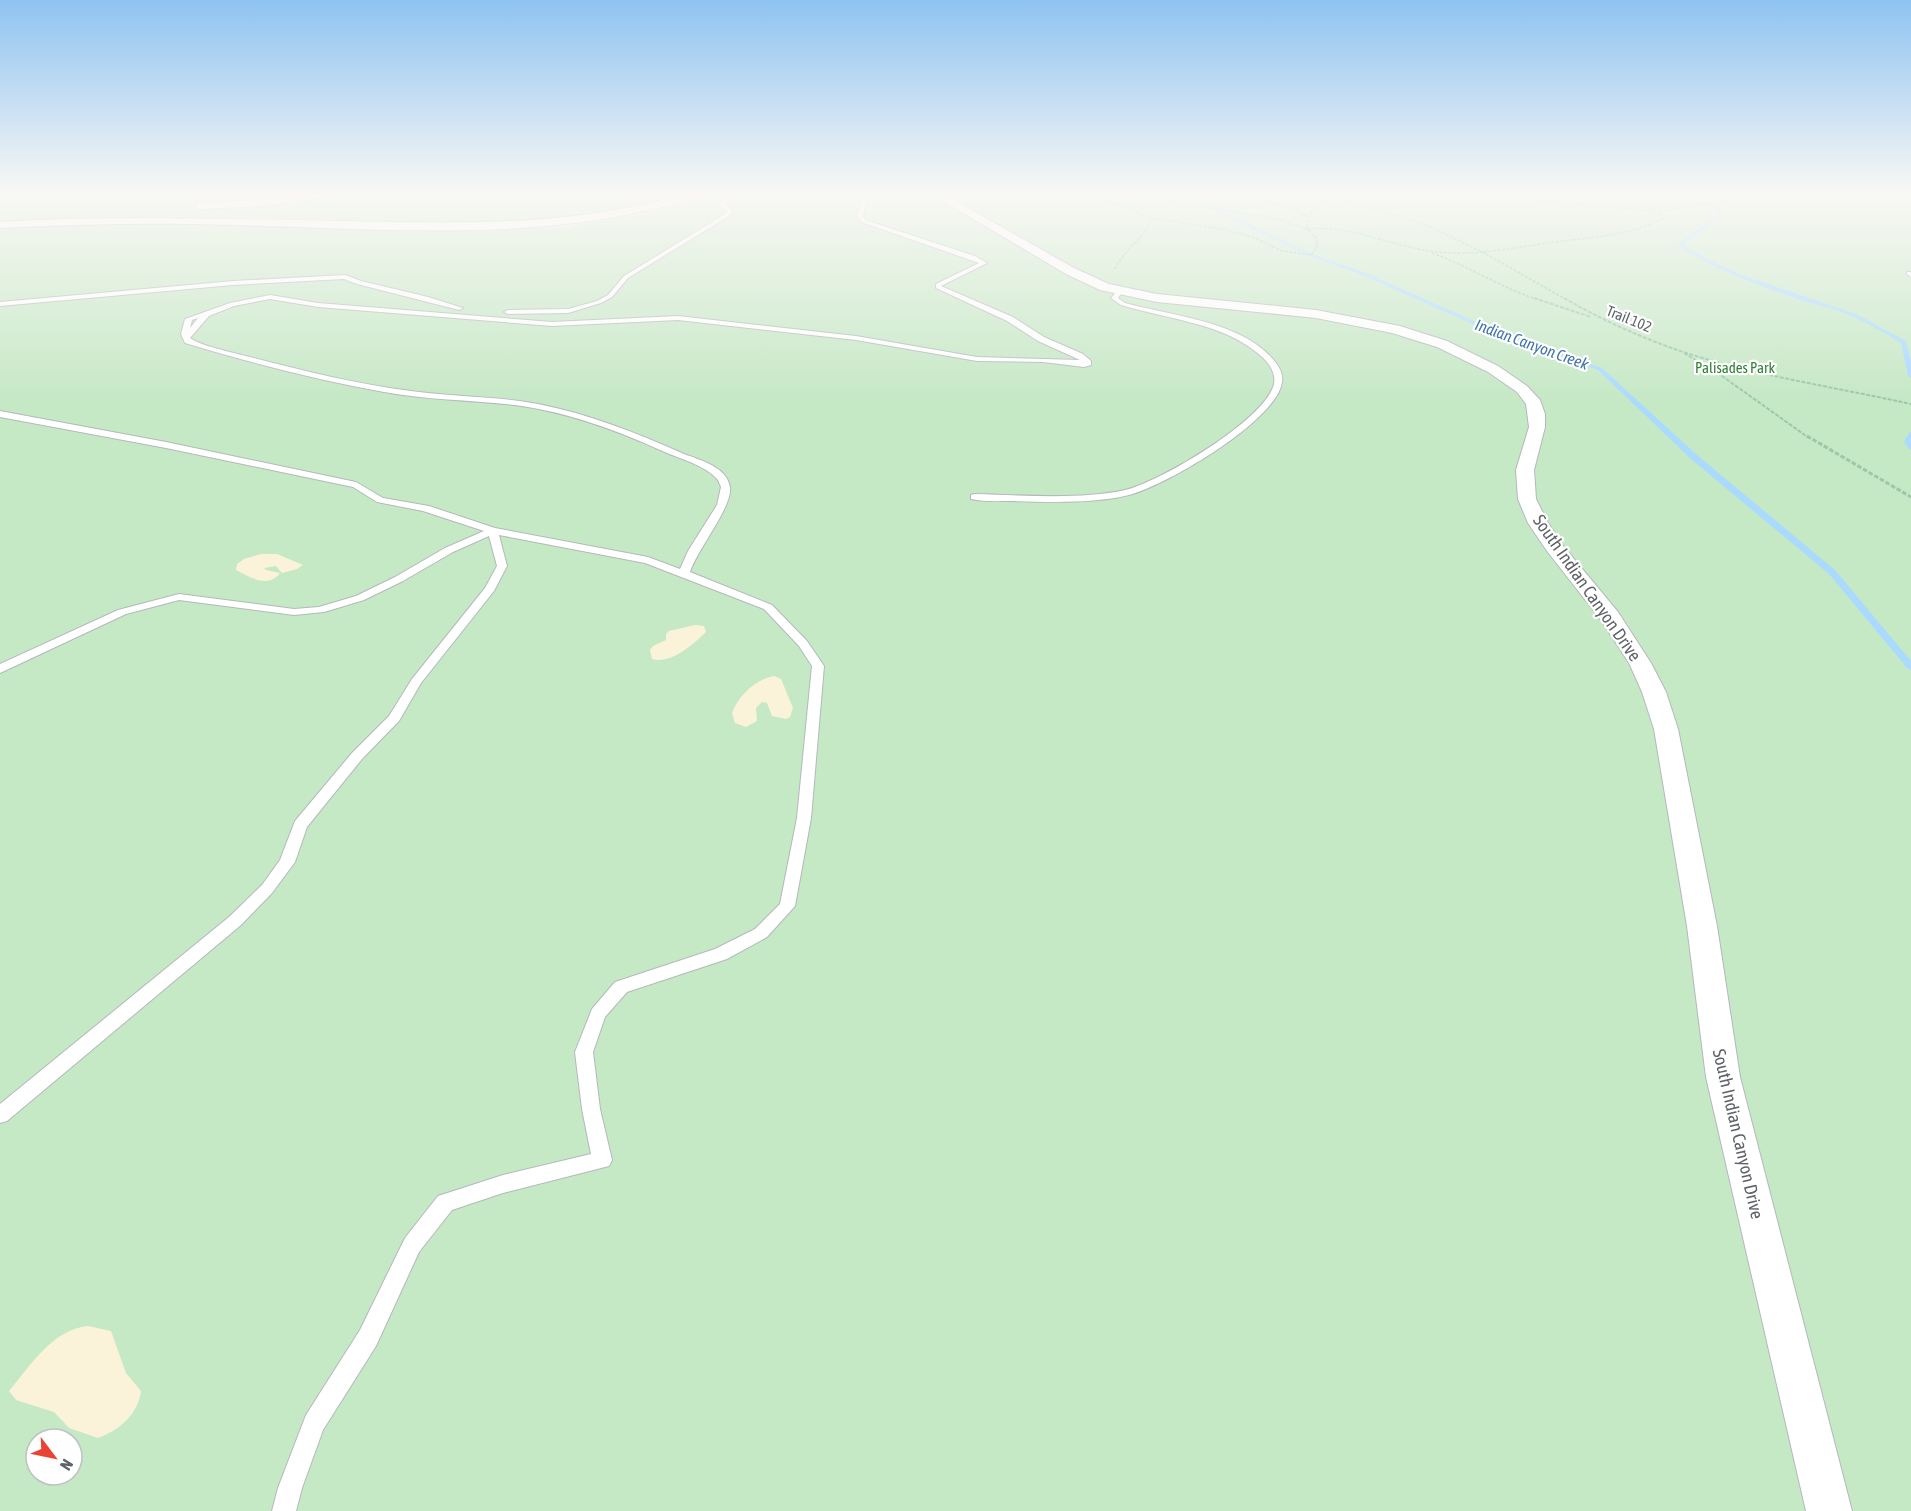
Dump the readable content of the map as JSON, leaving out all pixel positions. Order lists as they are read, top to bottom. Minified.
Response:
{"streets":{"street":["South Indian Canyon Drive"],"path":["Trail 102"]},"water":["Indian Canyon Creek"],"parks":["Palisades Park"],"north":"bottom right"}
